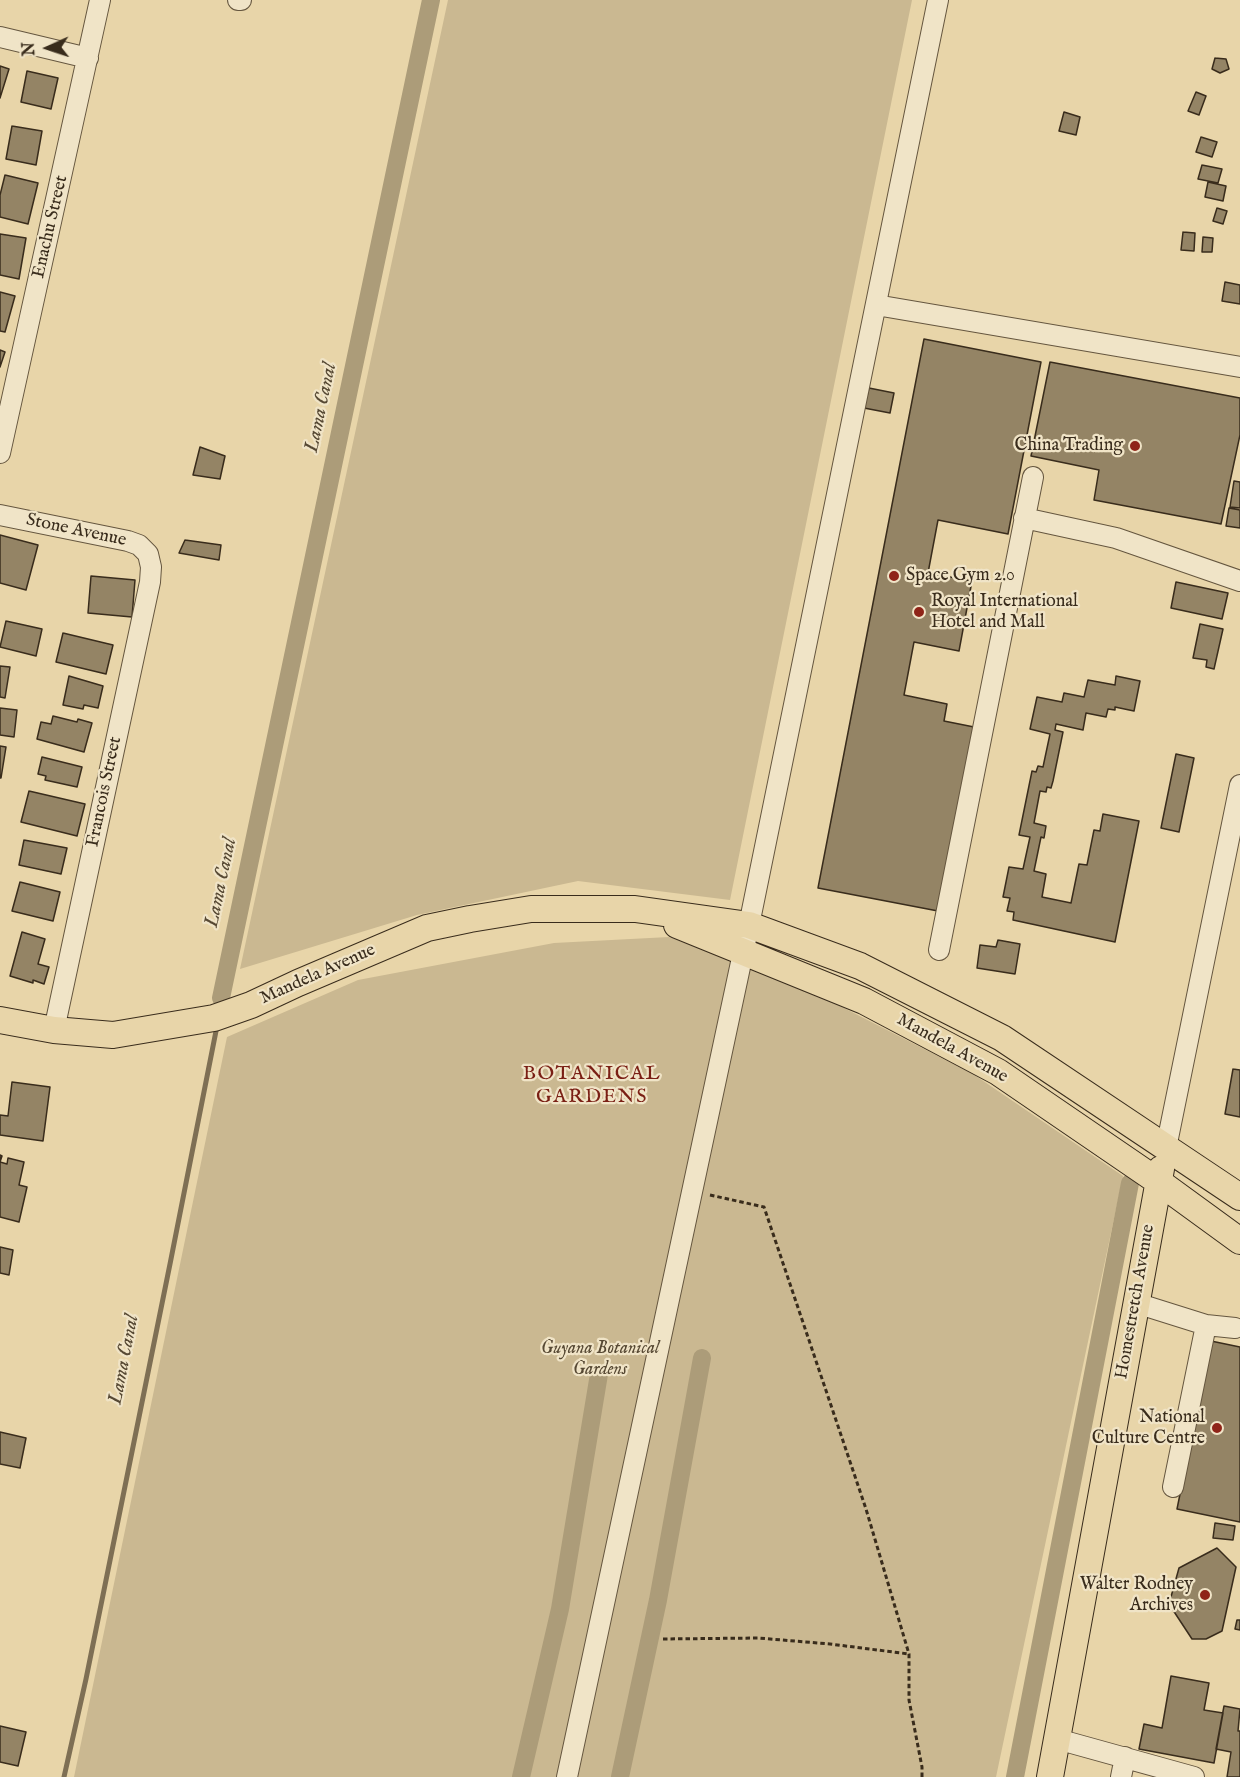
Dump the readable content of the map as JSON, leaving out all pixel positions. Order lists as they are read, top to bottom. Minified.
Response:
{"streets":{"main road":["Mandela Avenue","Homestretch Avenue"],"street":["Enachu Street","Stone Avenue","Francois Street"]},"crossings":[["Stone Avenue","Francois Street"],["Francois Street","Mandela Avenue"],["Mandela Avenue","Homestretch Avenue"]],"districts":["BOTANICAL GARDENS"],"water":["Lama Canal"],"parks":["Guyana Botanical Gardens"],"places":["China Trading","Space Gym 2.0","Royal International Hotel and Mall","National Culture Centre","Walter Rodney Archives"],"north":"left"}
